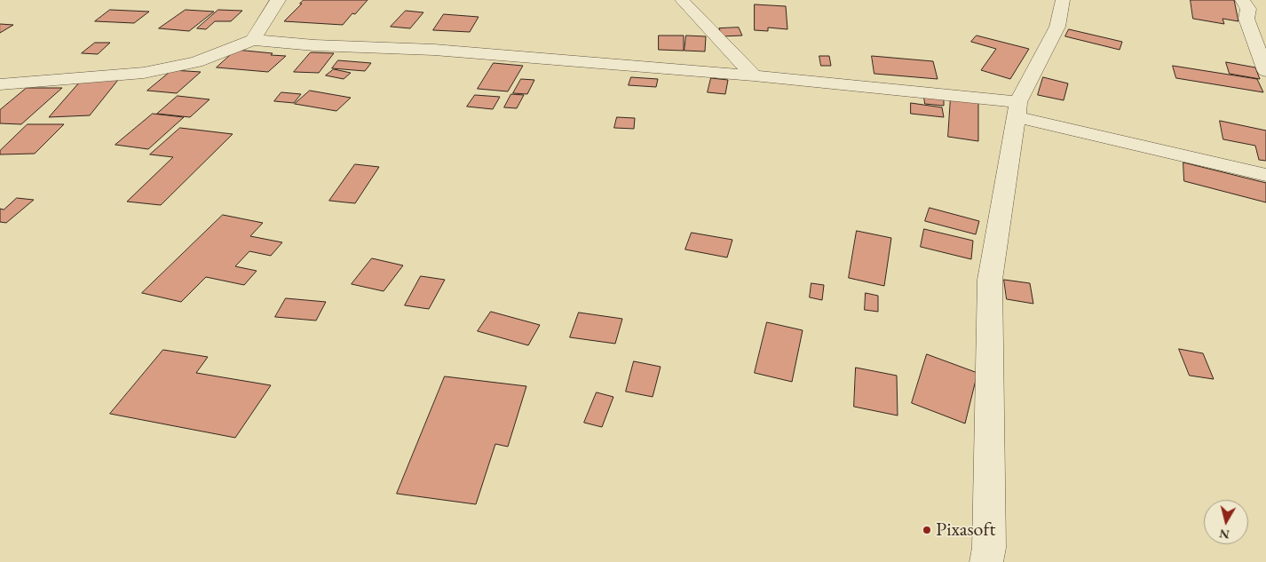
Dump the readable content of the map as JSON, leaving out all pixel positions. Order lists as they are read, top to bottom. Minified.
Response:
{"places":["Pixasoft"],"north":"bottom"}
